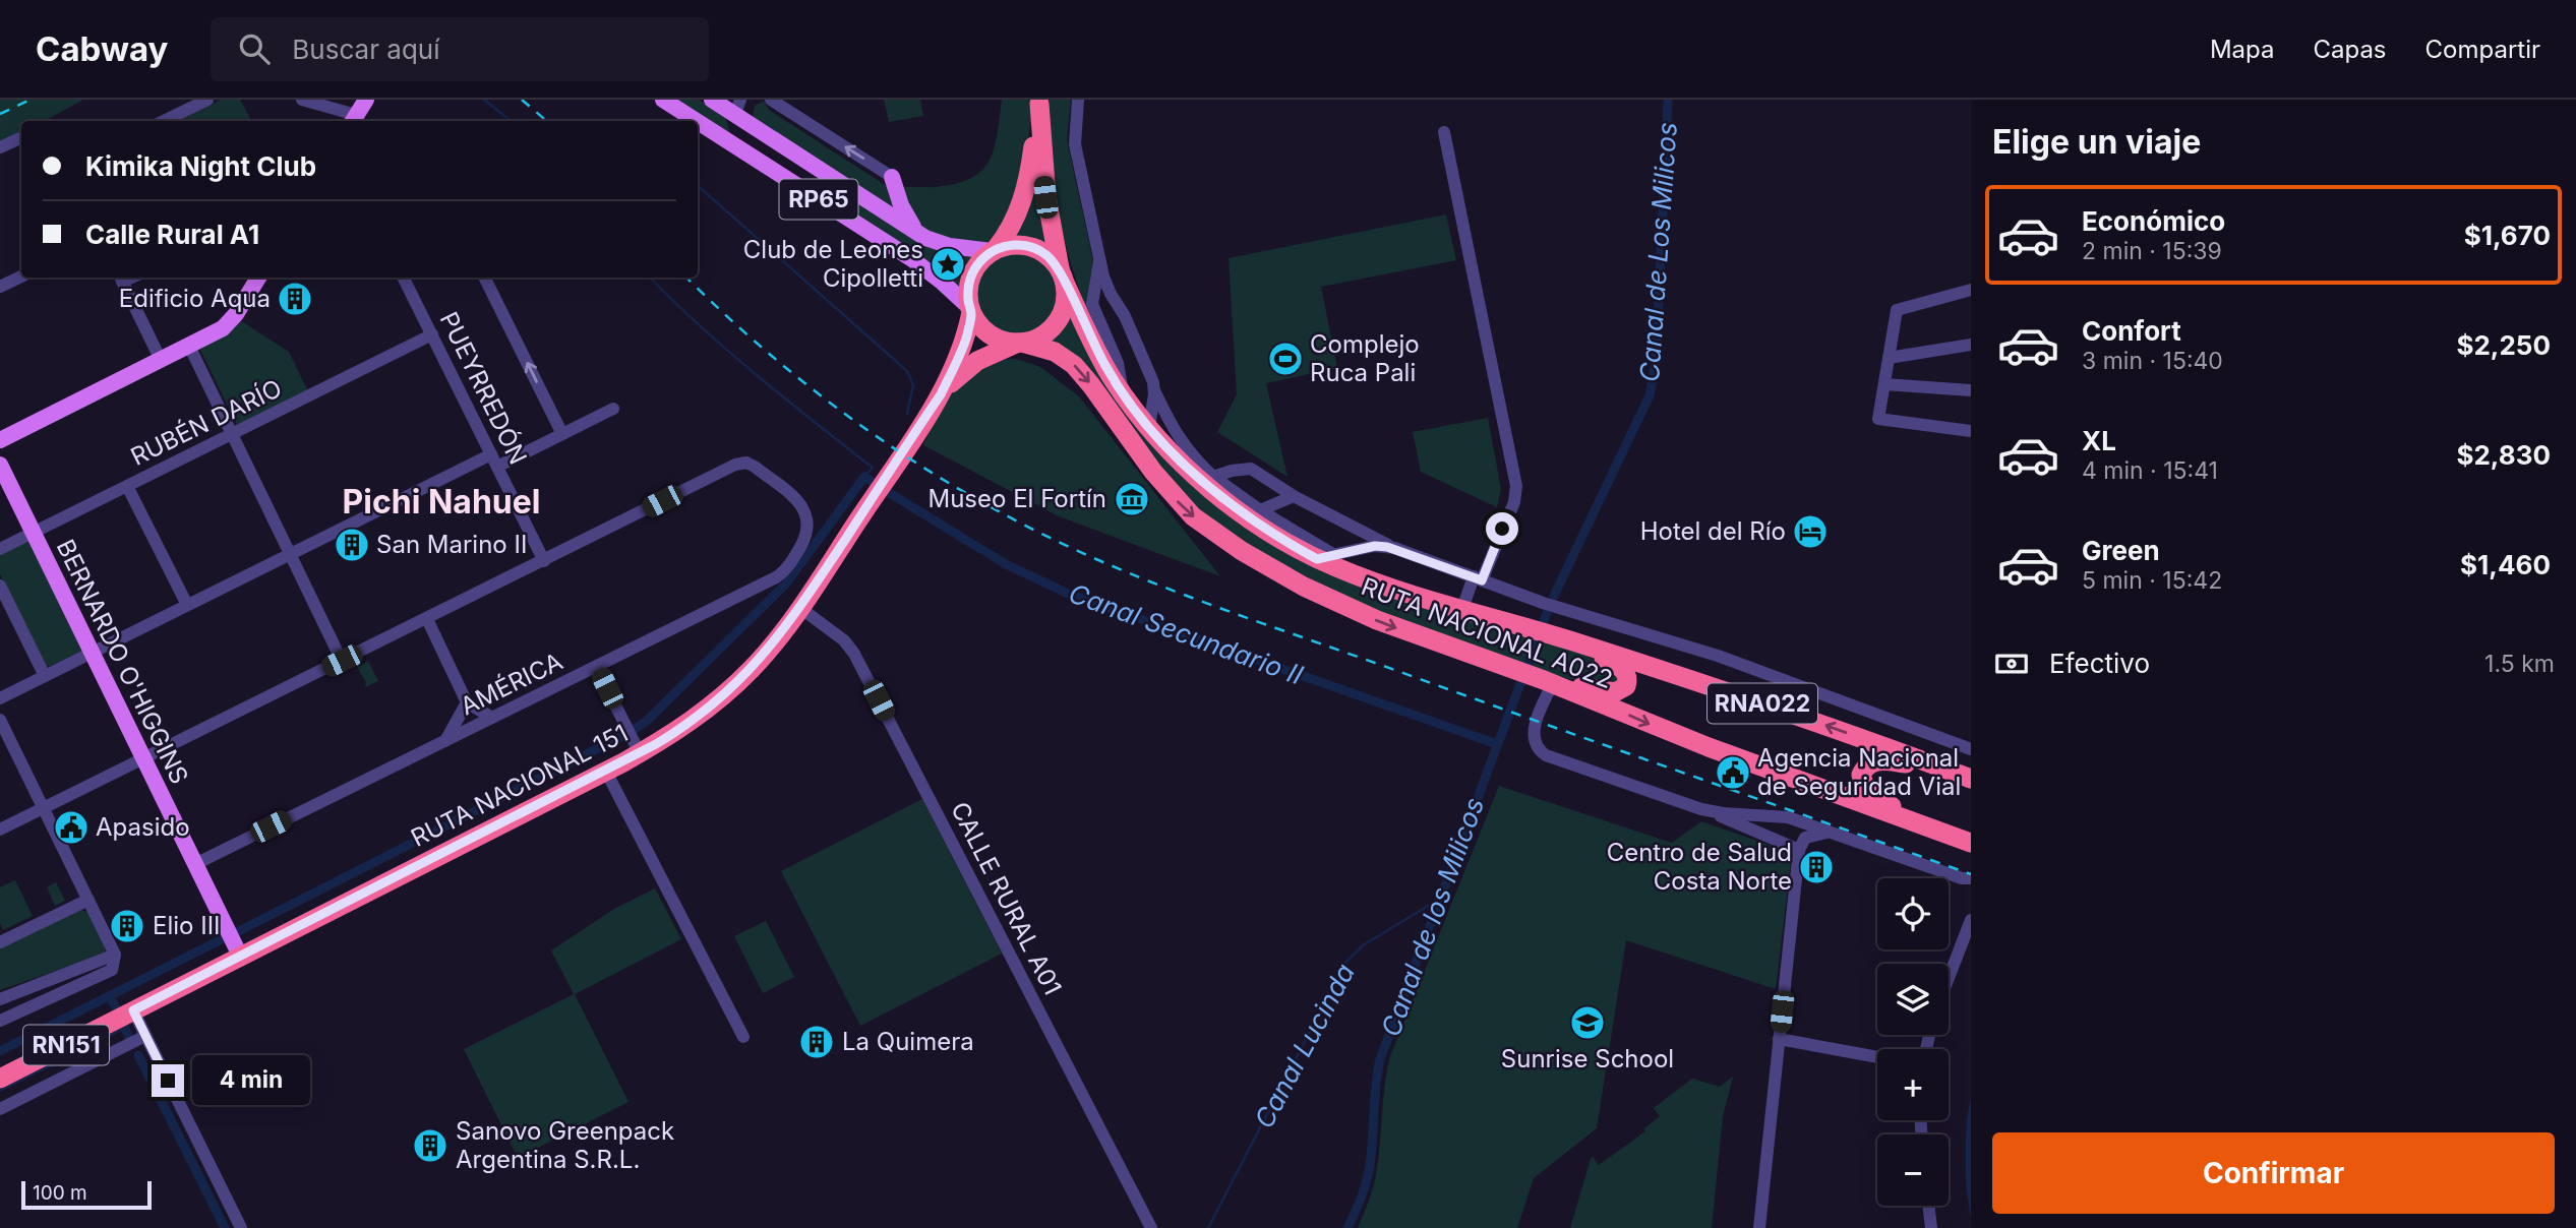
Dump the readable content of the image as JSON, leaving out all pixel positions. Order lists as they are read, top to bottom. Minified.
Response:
{"streets":{"highway":["RUTA NACIONAL A022","RNA022","RUTA NACIONAL 151","RN151"],"main road":["RP65","BERNARDO O'HIGGINS"],"street":["PUEYRREDÓN","RUBÉN DARÍO","AMÉRICA","CALLE RURAL A01"]},"crossings":[["RP65","RUTA NACIONAL A022"],["RP65","RUTA NACIONAL 151"],["PUEYRREDÓN","RUBÉN DARÍO"],["PUEYRREDÓN","AMÉRICA"],["RUBÉN DARÍO","BERNARDO O'HIGGINS"],["RUTA NACIONAL A022","RUTA NACIONAL 151"],["BERNARDO O'HIGGINS","AMÉRICA"],["BERNARDO O'HIGGINS","RUTA NACIONAL 151"],["RUTA NACIONAL 151","CALLE RURAL A01"]],"districts":["Pichi Nahuel"],"water":["Canal de Los Milicos","Canal Secundario II","Canal de los Milicos","Canal Lucinda"],"places":{"place":["Club de Leones Cipolletti"],"building":["Edificio Aqua","San Marino II","Centro de Salud Costa Norte","Elio III","La Quimera","Sanovo Greenpack Argentina S.R.L."],"sports":["Complejo Ruca Pali"],"museum":["Museo El Fortín"],"hotel":["Hotel del Río"],"public building":["Agencia Nacional de Seguridad Vial","Apasido"],"school or university":["Sunrise School"]},"scale_bar":"100 m","page":{"header":"Cabway","search":"Buscar aquí","nav":["Mapa","Capas","Compartir"],"heading":"Elige un viaje","banner":["Kimika Night Club","Calle Rural A1"],"list":[{"name":"Económico","note":"2 min · 15:39","value":"$1,670"},{"name":"Confort","note":"3 min · 15:40","value":"$2,250"},{"name":"XL","note":"4 min · 15:41","value":"$2,830"},{"name":"Green","note":"5 min · 15:42","value":"$1,460"}],"pay":["Efectivo","1.5 km"],"map_buttons":["+","−"],"bubble":"4 min","buttons":"Confirmar","scale":"100 m"}}
